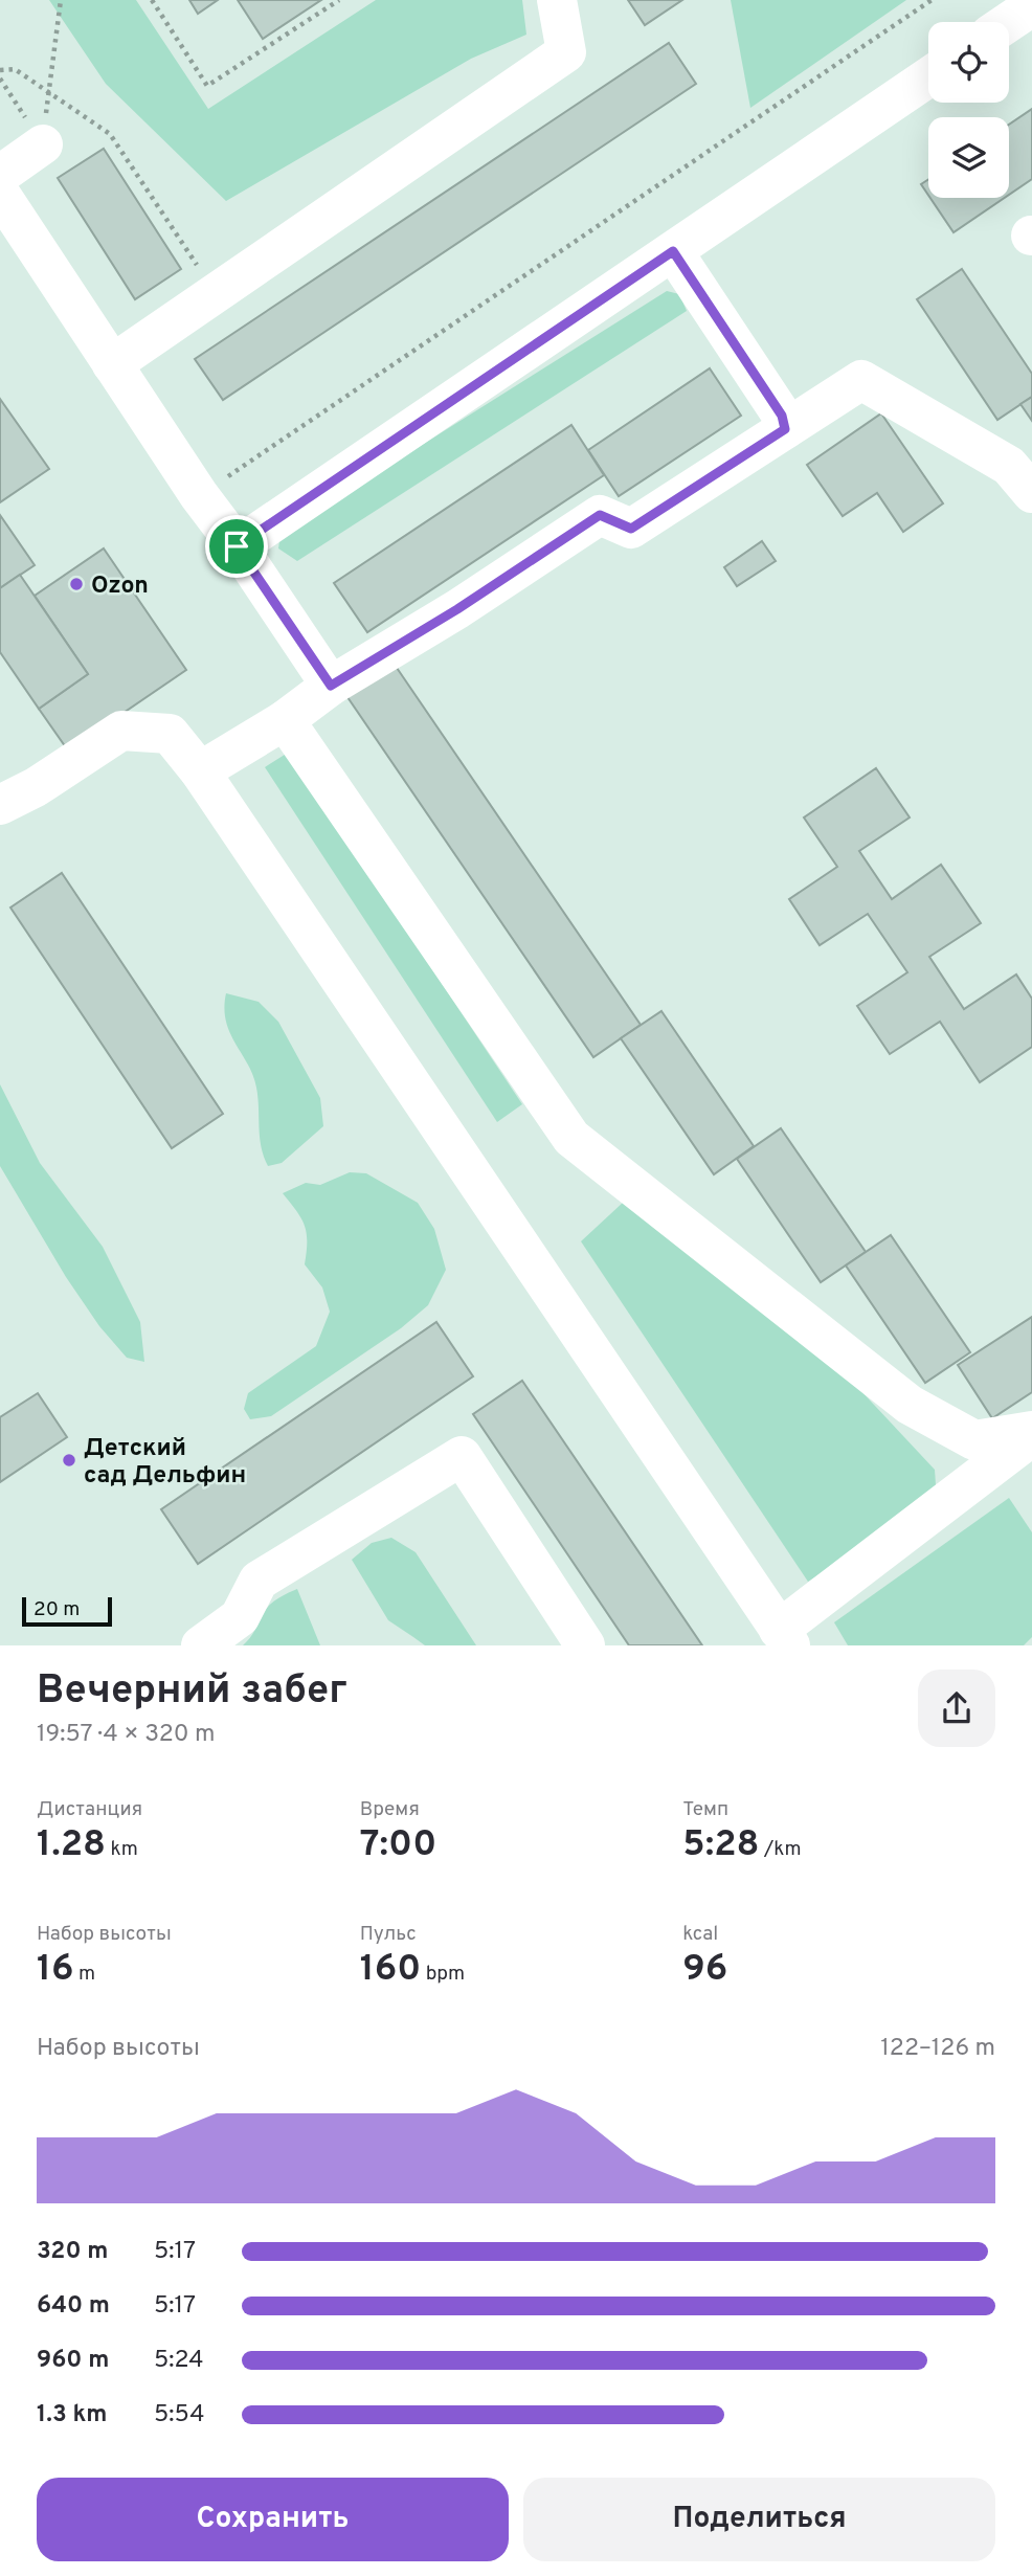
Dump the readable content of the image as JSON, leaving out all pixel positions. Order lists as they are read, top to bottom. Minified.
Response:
{"places":["Ozon","Детский сад Дельфин"],"scale_bar":"20 m","page":{"scale":"20 m","heading":["Вечерний забег","19:57 · 4 × 320 m"],"stats":[["Дистанция","1.28 km"],["Время","7:00"],["Темп","5:28 /km"],["Набор высоты","16 m"],["Пульс","160 bpm"],["kcal","96"]],"chart":["Набор высоты","122–126 m"],"list":[{"name":"320 m","note":"5:17"},{"name":"640 m","note":"5:17"},{"name":"960 m","note":"5:24"},{"name":"1.3 km","note":"5:54"}],"buttons":["Сохранить","Поделиться"]}}
